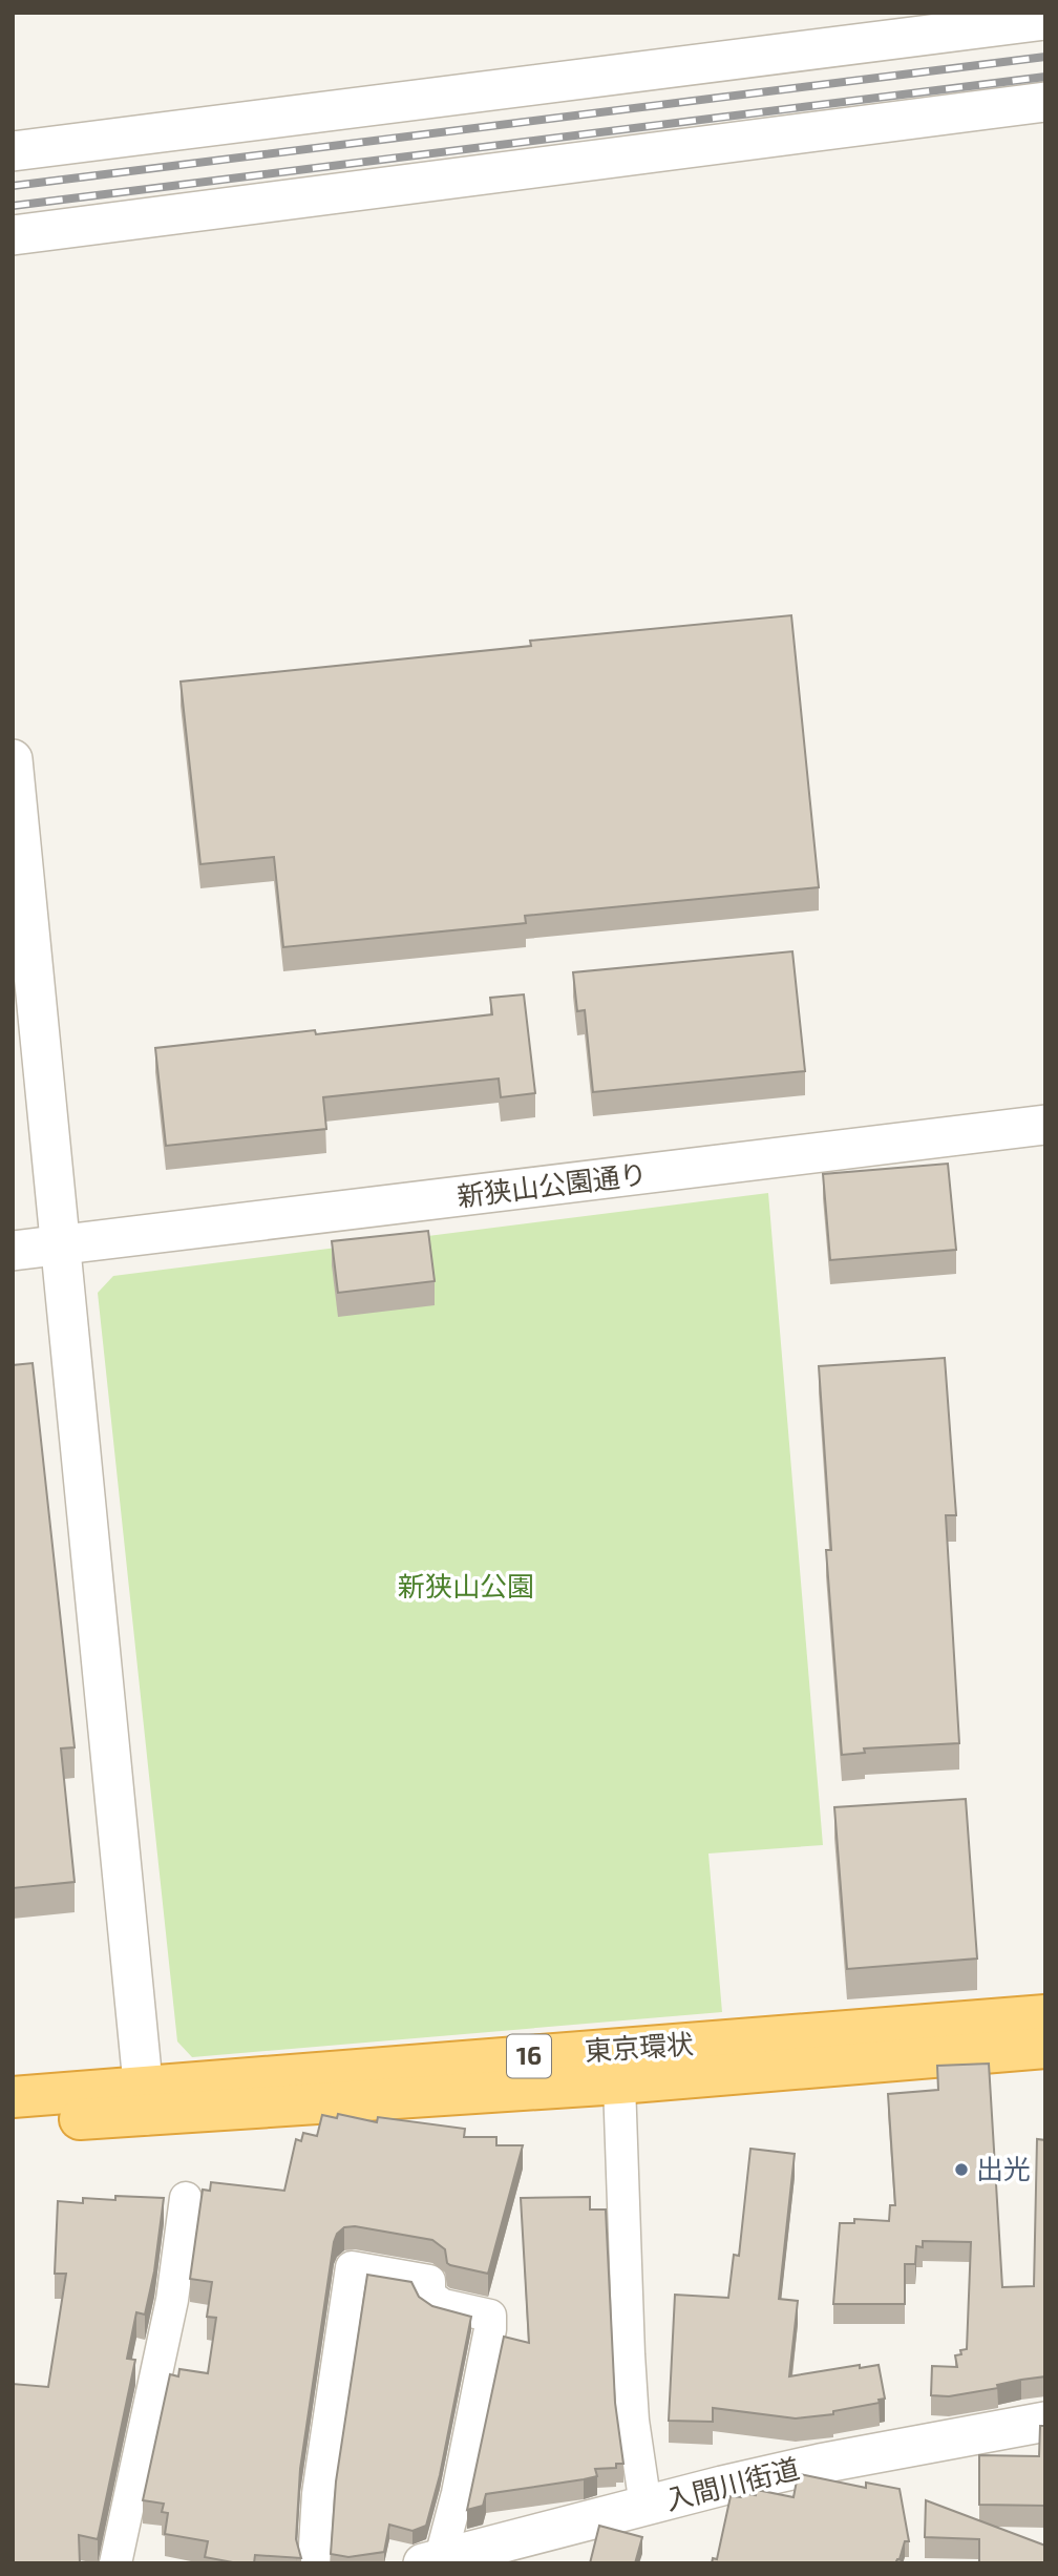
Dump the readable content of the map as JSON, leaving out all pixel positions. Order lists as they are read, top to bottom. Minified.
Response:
{"streets":{"highway":["東京環状","16"],"street":["新狭山公園通り","入間川街道"]},"parks":["新狭山公園"],"places":["出光"]}
